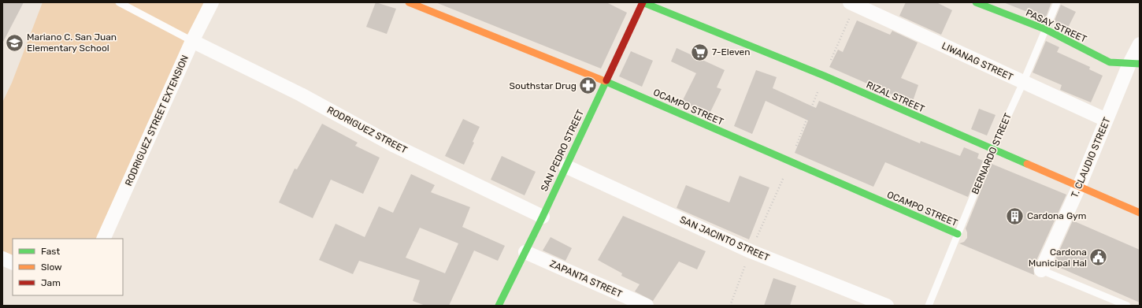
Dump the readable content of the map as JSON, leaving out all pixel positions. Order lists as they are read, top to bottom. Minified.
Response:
{"streets":{"main road":["PASAY STREET","RIZAL STREET","OCAMPO STREET","SAN PEDRO STREET"],"street":["LIWANAG STREET","RODRIGUEZ STREET EXTENSION","RODRIGUEZ STREET","T. CLAUDIO STREET","SAN JACINTO STREET","ZAPANTA STREET"],"lane":["BERNARDO STREET"]},"crossings":[["PASAY STREET","BERNARDO STREET"],["PASAY STREET","T. CLAUDIO STREET"],["LIWANAG STREET","BERNARDO STREET"],["LIWANAG STREET","T. CLAUDIO STREET"],["RIZAL STREET","SAN PEDRO STREET"],["RIZAL STREET","BERNARDO STREET"],["RIZAL STREET","T. CLAUDIO STREET"],["OCAMPO STREET","SAN PEDRO STREET"],["OCAMPO STREET","BERNARDO STREET"],["RODRIGUEZ STREET EXTENSION","RODRIGUEZ STREET"],["RODRIGUEZ STREET","SAN PEDRO STREET"],["SAN PEDRO STREET","SAN JACINTO STREET"],["SAN PEDRO STREET","ZAPANTA STREET"]],"places":{"school or university":["Mariano C. San Juan Elementary School"],"supermarket":["7-Eleven"],"pharmacy":["Southstar Drug"],"building":["Cardona Gym"],"public building":["Cardona Municipal Hal"]},"legend":["Fast","Slow","Jam"]}
